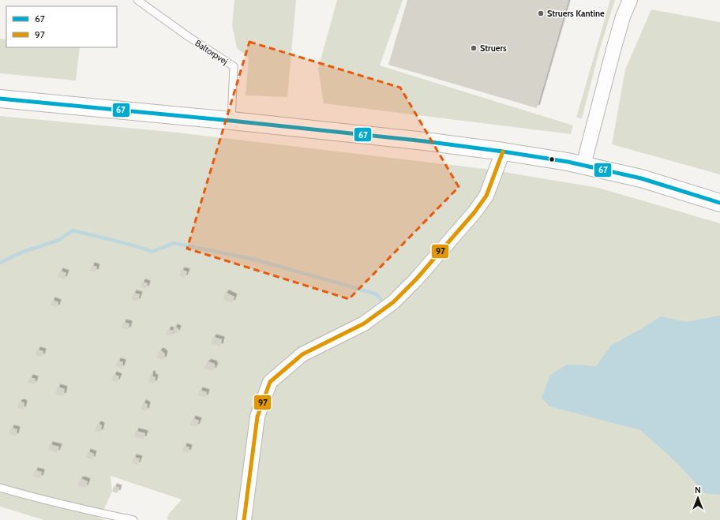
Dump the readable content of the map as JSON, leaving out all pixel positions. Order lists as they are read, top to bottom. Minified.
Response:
{"streets":{"lane":["Baltorpvej"]},"places":["Struers Kantine","Struers"],"lines":["transit line 67","transit line 97"],"legend":["67","97"],"north":"top"}
